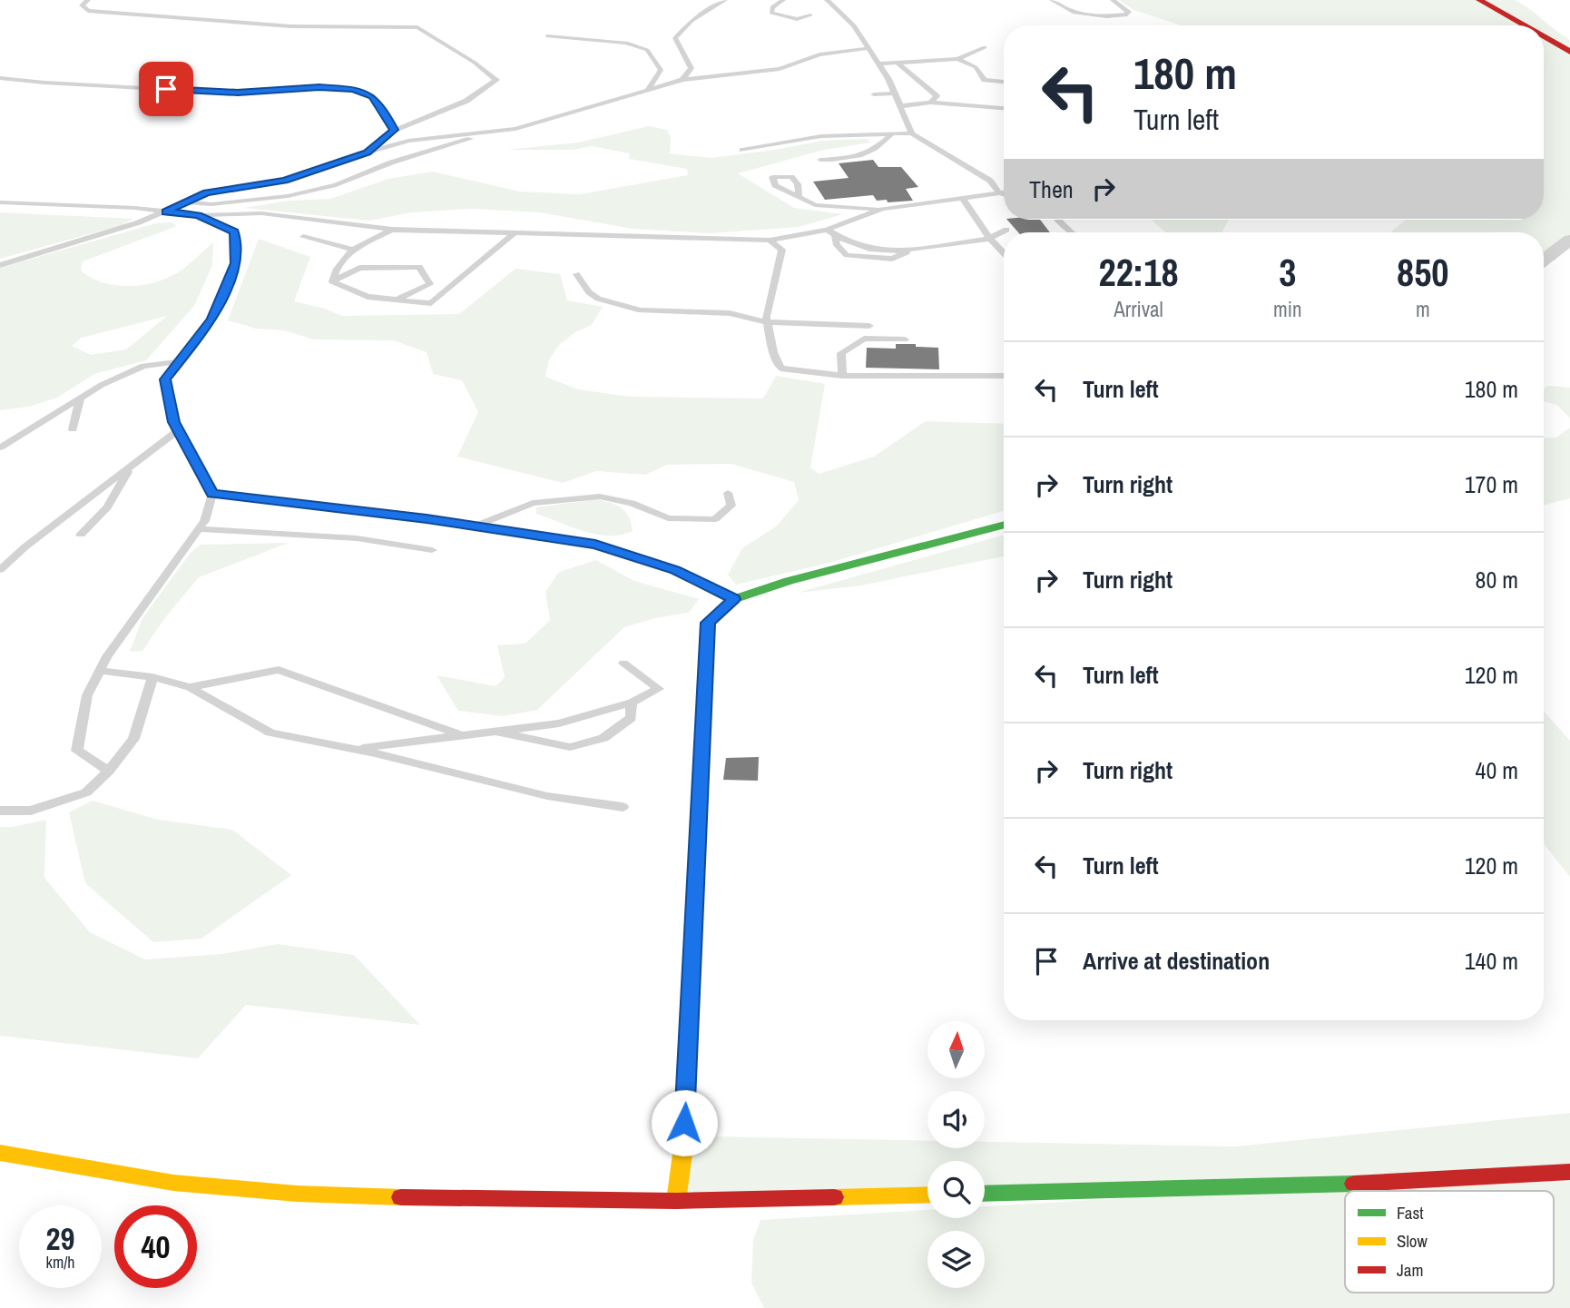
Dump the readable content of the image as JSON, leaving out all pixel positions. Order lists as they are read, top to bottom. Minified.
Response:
{"legend":["Fast","Slow","Jam"],"north":"top","page":{"turn":["180 m","Turn left"],"then":"Then","eta":["22:18","Arrival","3","min","850","m"],"list":[{"name":"Turn left","value":"180 m"},{"name":"Turn right","value":"170 m"},{"name":"Turn right","value":"80 m"},{"name":"Turn left","value":"120 m"},{"name":"Turn right","value":"40 m"},{"name":"Turn left","value":"120 m"},{"name":"Arrive at destination","value":"140 m"}],"speed":"29 km/h","limit":"40"}}
